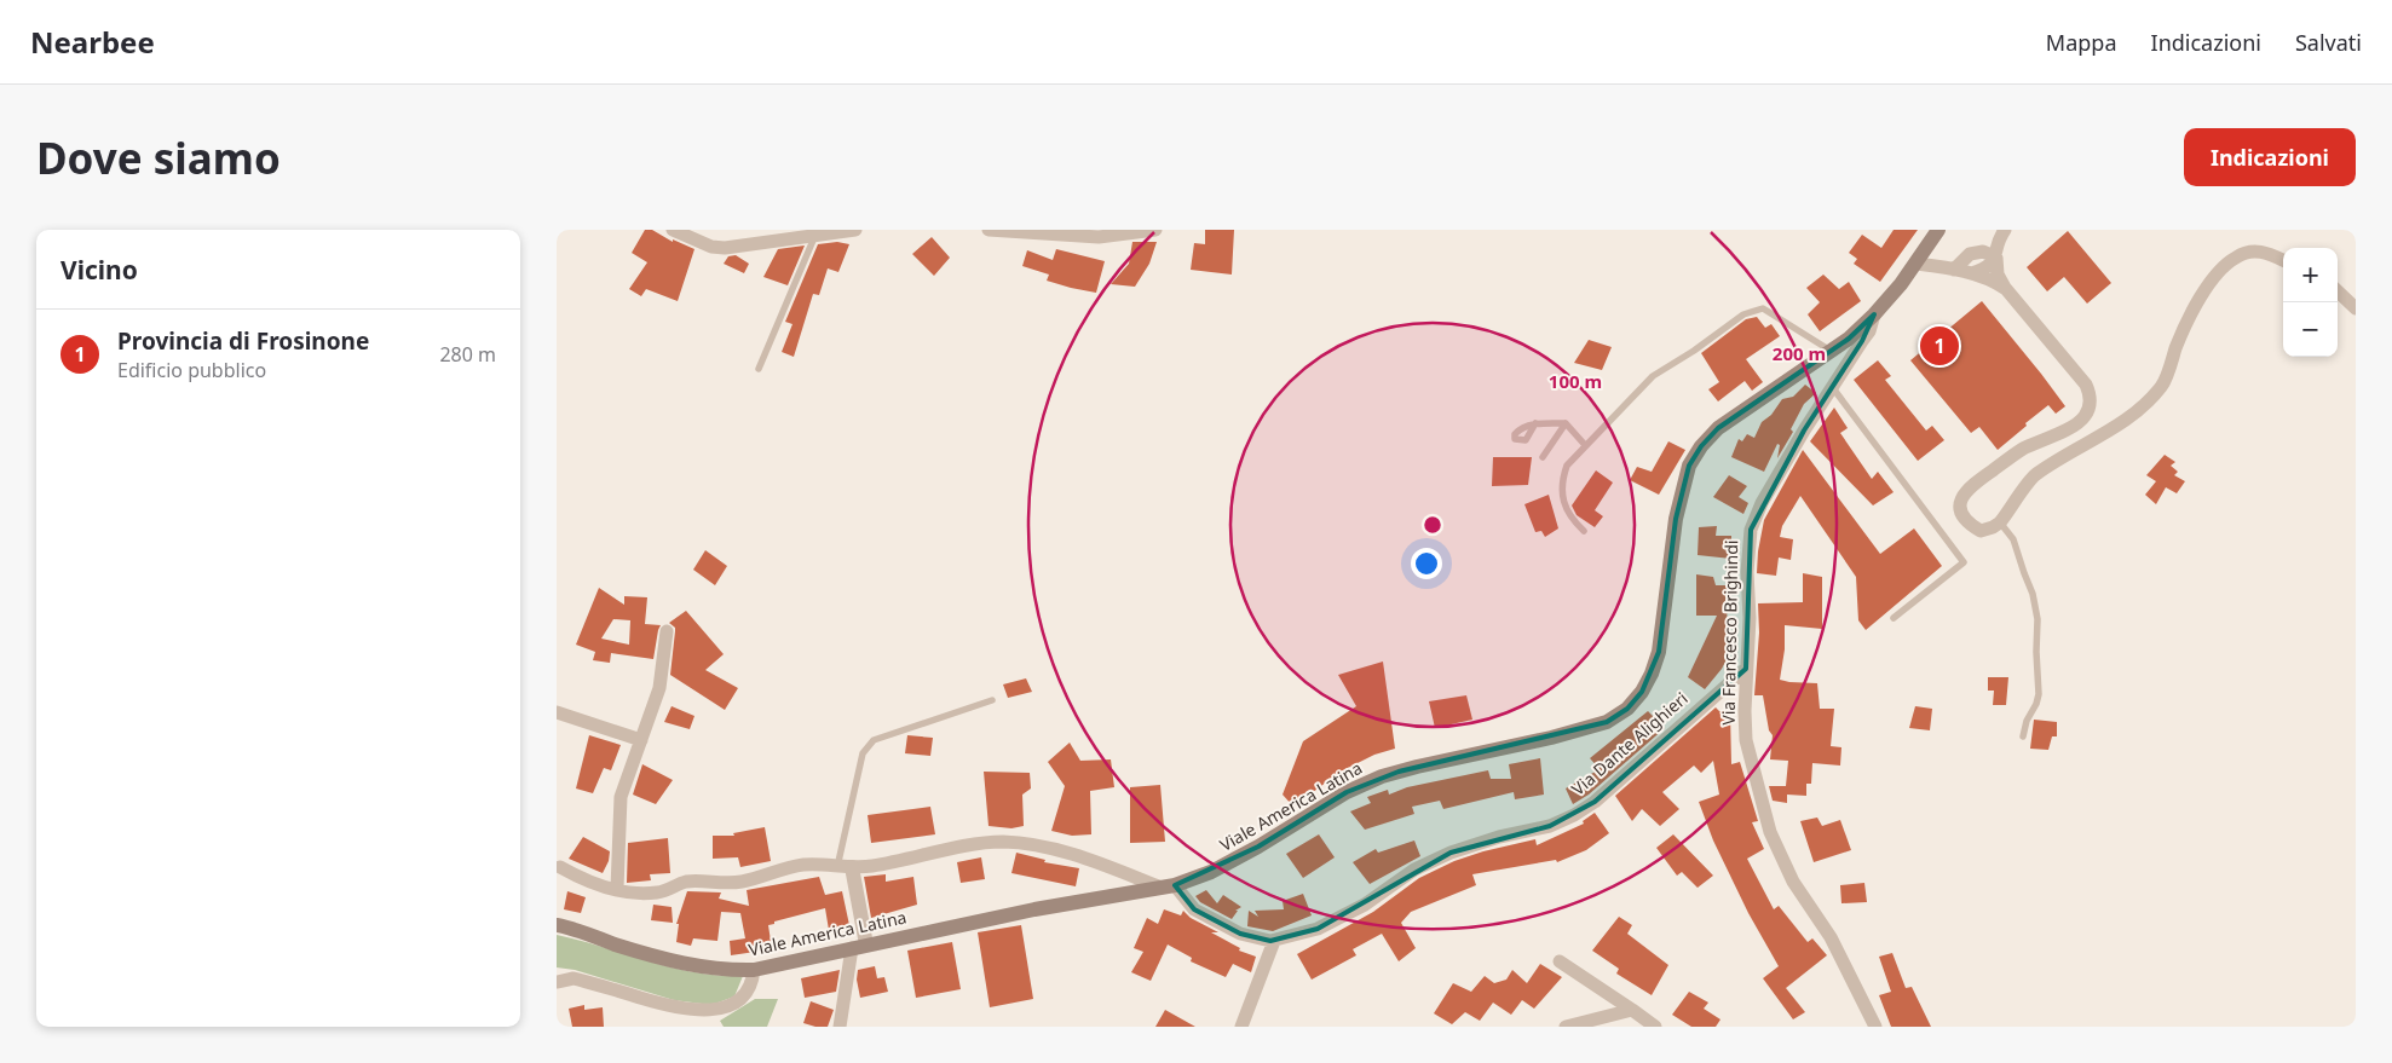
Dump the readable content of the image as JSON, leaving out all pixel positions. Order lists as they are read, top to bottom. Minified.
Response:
{"streets":{"main road":["Viale America Latina"],"street":["Via Francesco Brighindi","Via Dante Alighieri"]},"crossings":[["Via Francesco Brighindi","Via Dante Alighieri"],["Via Francesco Brighindi","Viale America Latina"],["Via Dante Alighieri","Viale America Latina"]],"page":{"header":"Nearbee","nav":["Mappa","Indicazioni","Salvati"],"buttons":"Indicazioni","title":"Dove siamo","heading":"Vicino","map_buttons":["+","−"],"list":[{"mark":"1","name":"Provincia di Frosinone","note":"Edificio pubblico","value":"280 m"}],"pins":"1"},"rings":["200 m","100 m"]}
